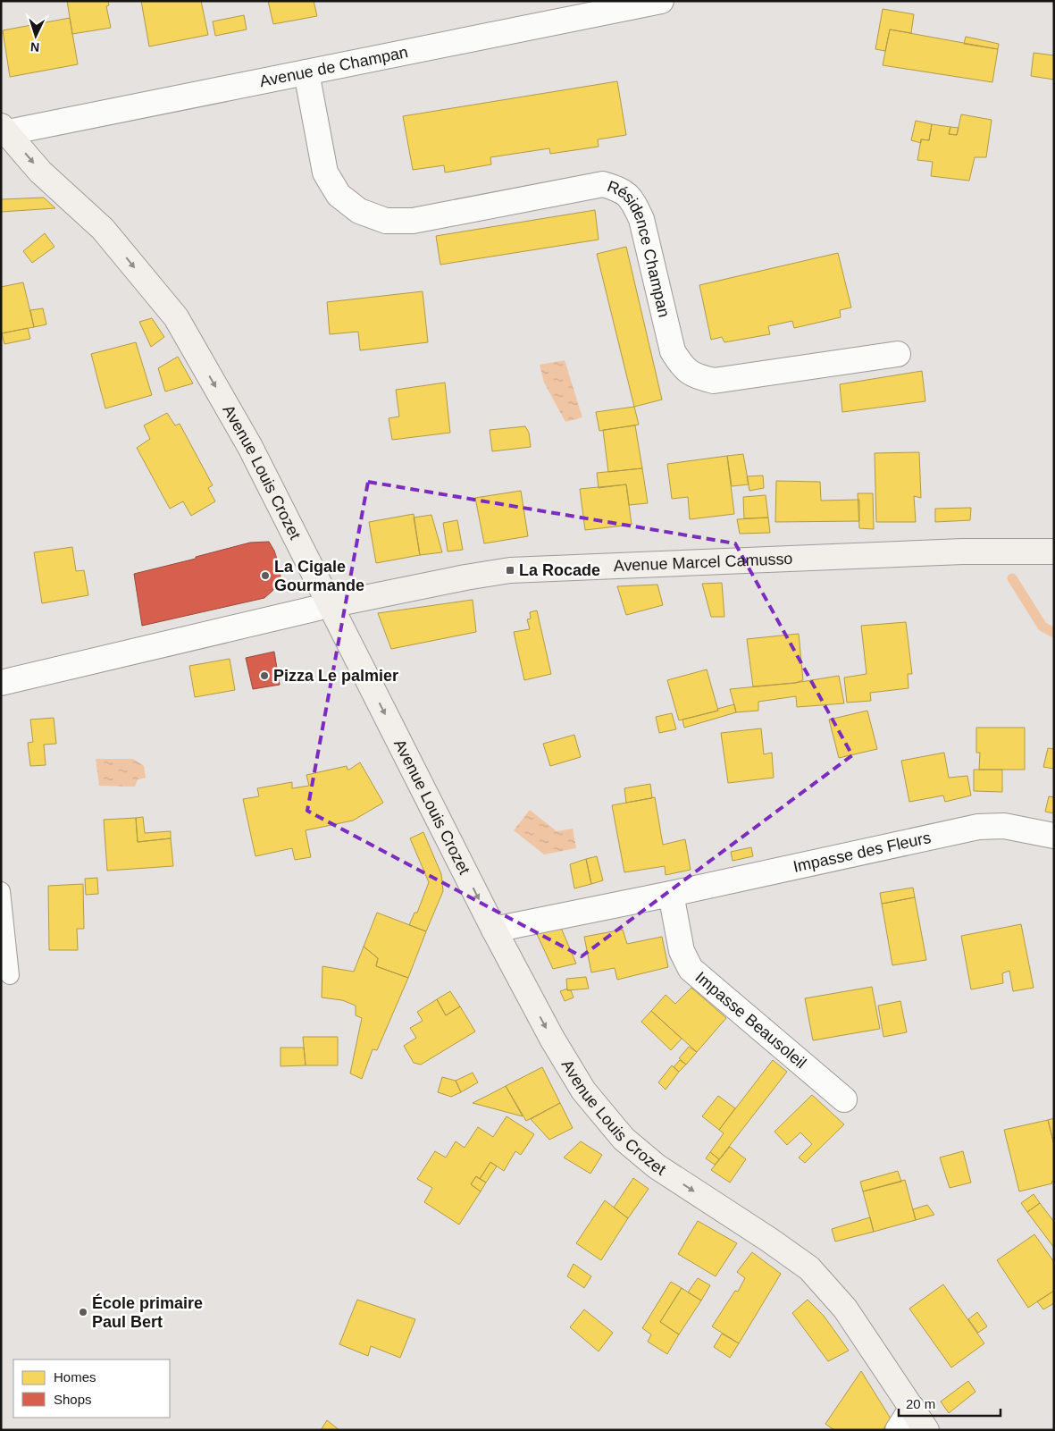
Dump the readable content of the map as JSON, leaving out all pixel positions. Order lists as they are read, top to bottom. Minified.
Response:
{"streets":{"street":["Avenue de Champan","Résidence Champan","Avenue Louis Crozet","Avenue Marcel Camusso","Impasse des Fleurs","Impasse Beausoleil"]},"crossings":[["Avenue de Champan","Résidence Champan"],["Avenue de Champan","Avenue Louis Crozet"],["Avenue Louis Crozet","Avenue Marcel Camusso"],["Impasse des Fleurs","Impasse Beausoleil"]],"one_way":["Avenue Louis Crozet"],"places":{"transit":["La Rocade"],"other":["La Cigale Gourmande","Pizza Le palmier","École primaire Paul Bert"]},"legend":["Homes","Shops"],"scale_bar":"20 m","north":"bottom"}
